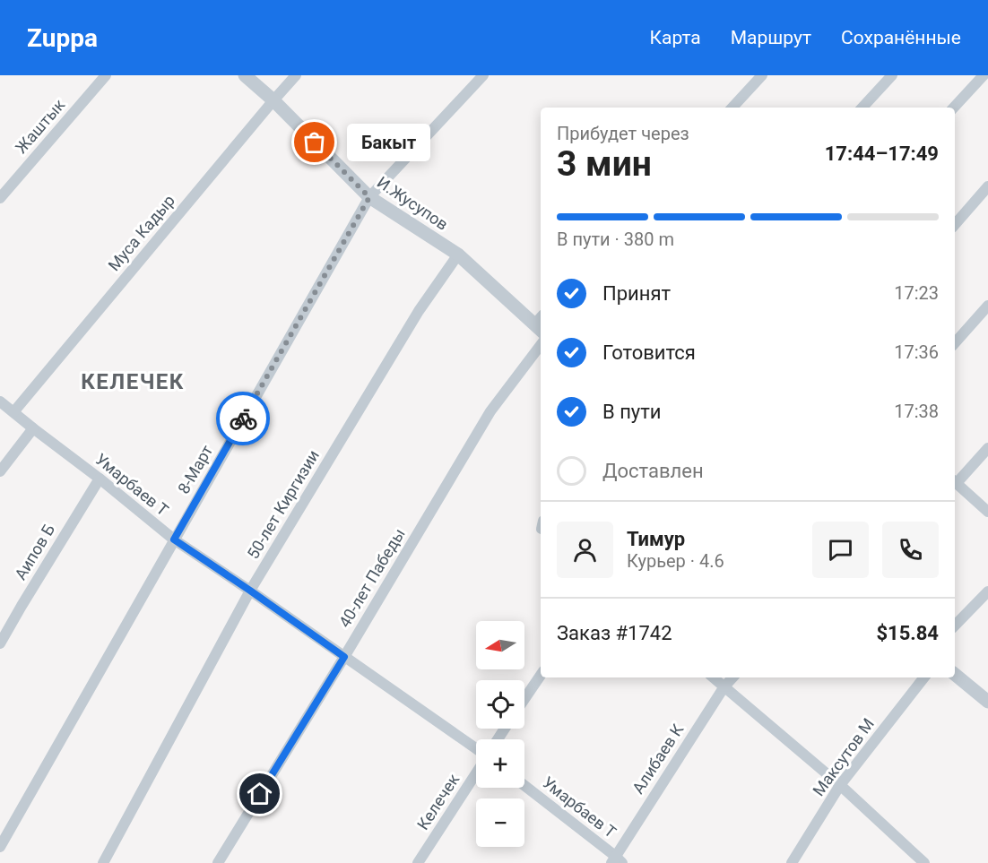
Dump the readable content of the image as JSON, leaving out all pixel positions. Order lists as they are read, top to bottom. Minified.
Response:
{"streets":{"street":["Жаштык","И.Жусупов","Муса Кадыр","8-Март","Умарбаев Т","50-лет Киргизии","Аипов Б","40-лет Пабеды","Максутов М","Алибаев К","Келечек"]},"crossings":[["И.Жусупов","Муса Кадыр"],["И.Жусупов","8-Март"],["И.Жусупов","50-лет Киргизии"],["Муса Кадыр","Умарбаев Т"],["8-Март","Умарбаев Т"],["Умарбаев Т","50-лет Киргизии"],["Умарбаев Т","Аипов Б"],["Умарбаев Т","40-лет Пабеды"],["Умарбаев Т","Алибаев К"]],"districts":["КЕЛЕЧЕК"],"places":["Бакыт"],"north":"left","page":{"header":"Zuppa","nav":["Карта","Маршрут","Сохранённые"],"heading":["3 мин","Прибудет через","17:44–17:49"],"panel":["Тимур","Курьер · 4.6","Заказ #1742","$15.84"],"bubble":"Бакыт","bar":"В пути · 380 m","list":[["Принят","17:23"],["Готовится","17:36"],["В пути","17:38"],"Доставлен"],"map_buttons":["+","−"]}}
